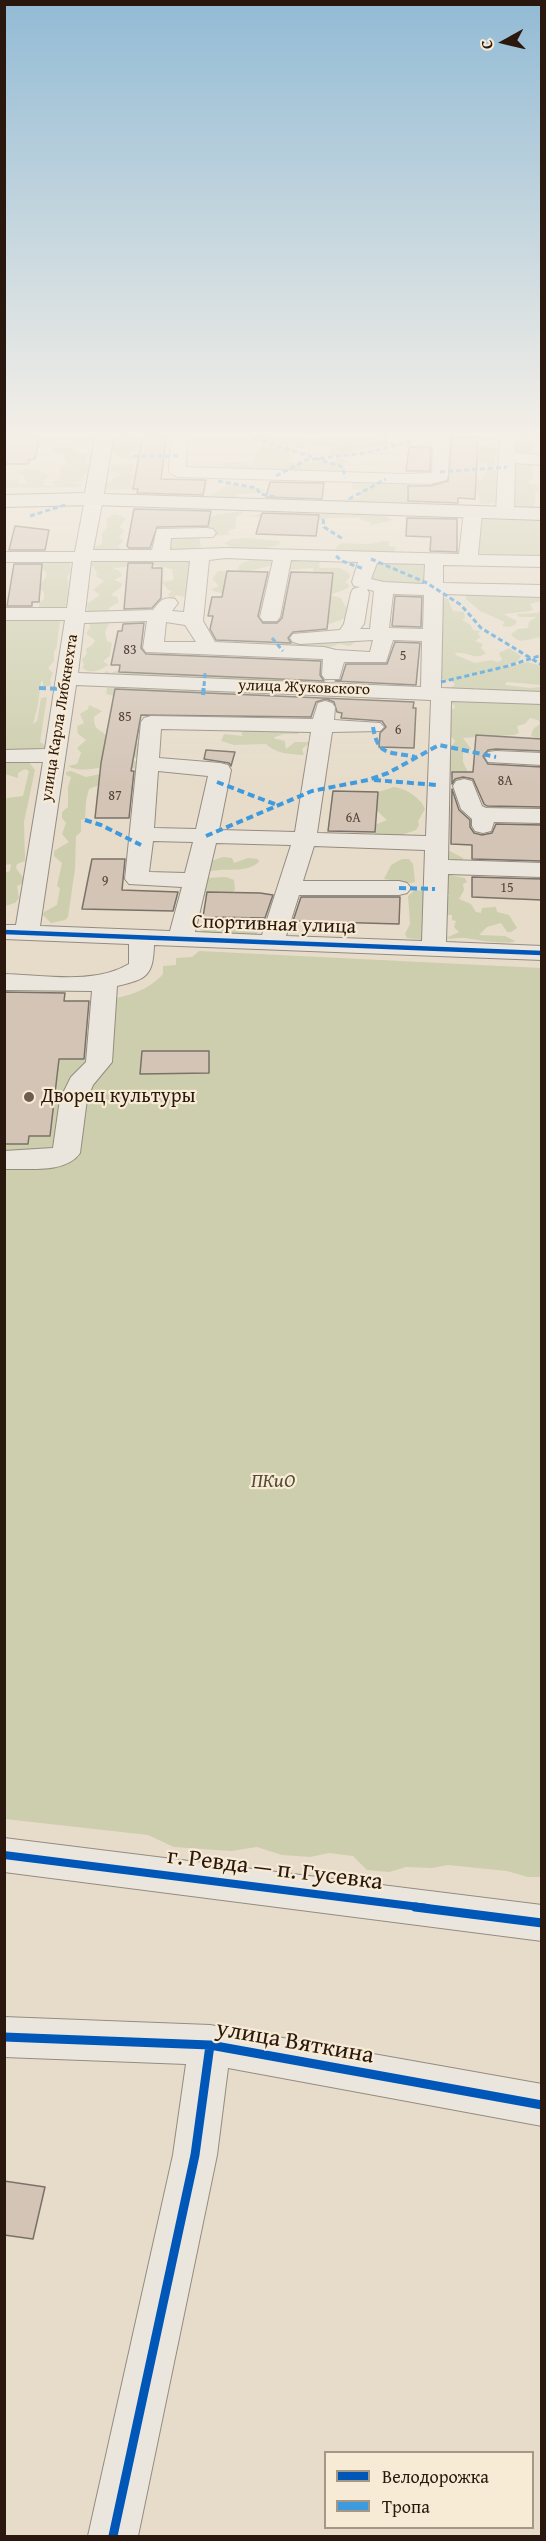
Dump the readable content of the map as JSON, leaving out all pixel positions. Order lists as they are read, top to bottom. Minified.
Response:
{"streets":{"street":["улица Жуковского","улица Карла Либкнехта","Спортивная улица","г. Ревда — п. Гусевка","улица Вяткина"]},"crossings":[["улица Жуковского","улица Карла Либкнехта"],["улица Карла Либкнехта","Спортивная улица"]],"parks":["ПКиО"],"places":["Дворец культуры"],"house_numbers":["83","5","85","6","8А","87","6А","9","15"],"legend":["Велодорожка","Тропа"],"north":"left"}
